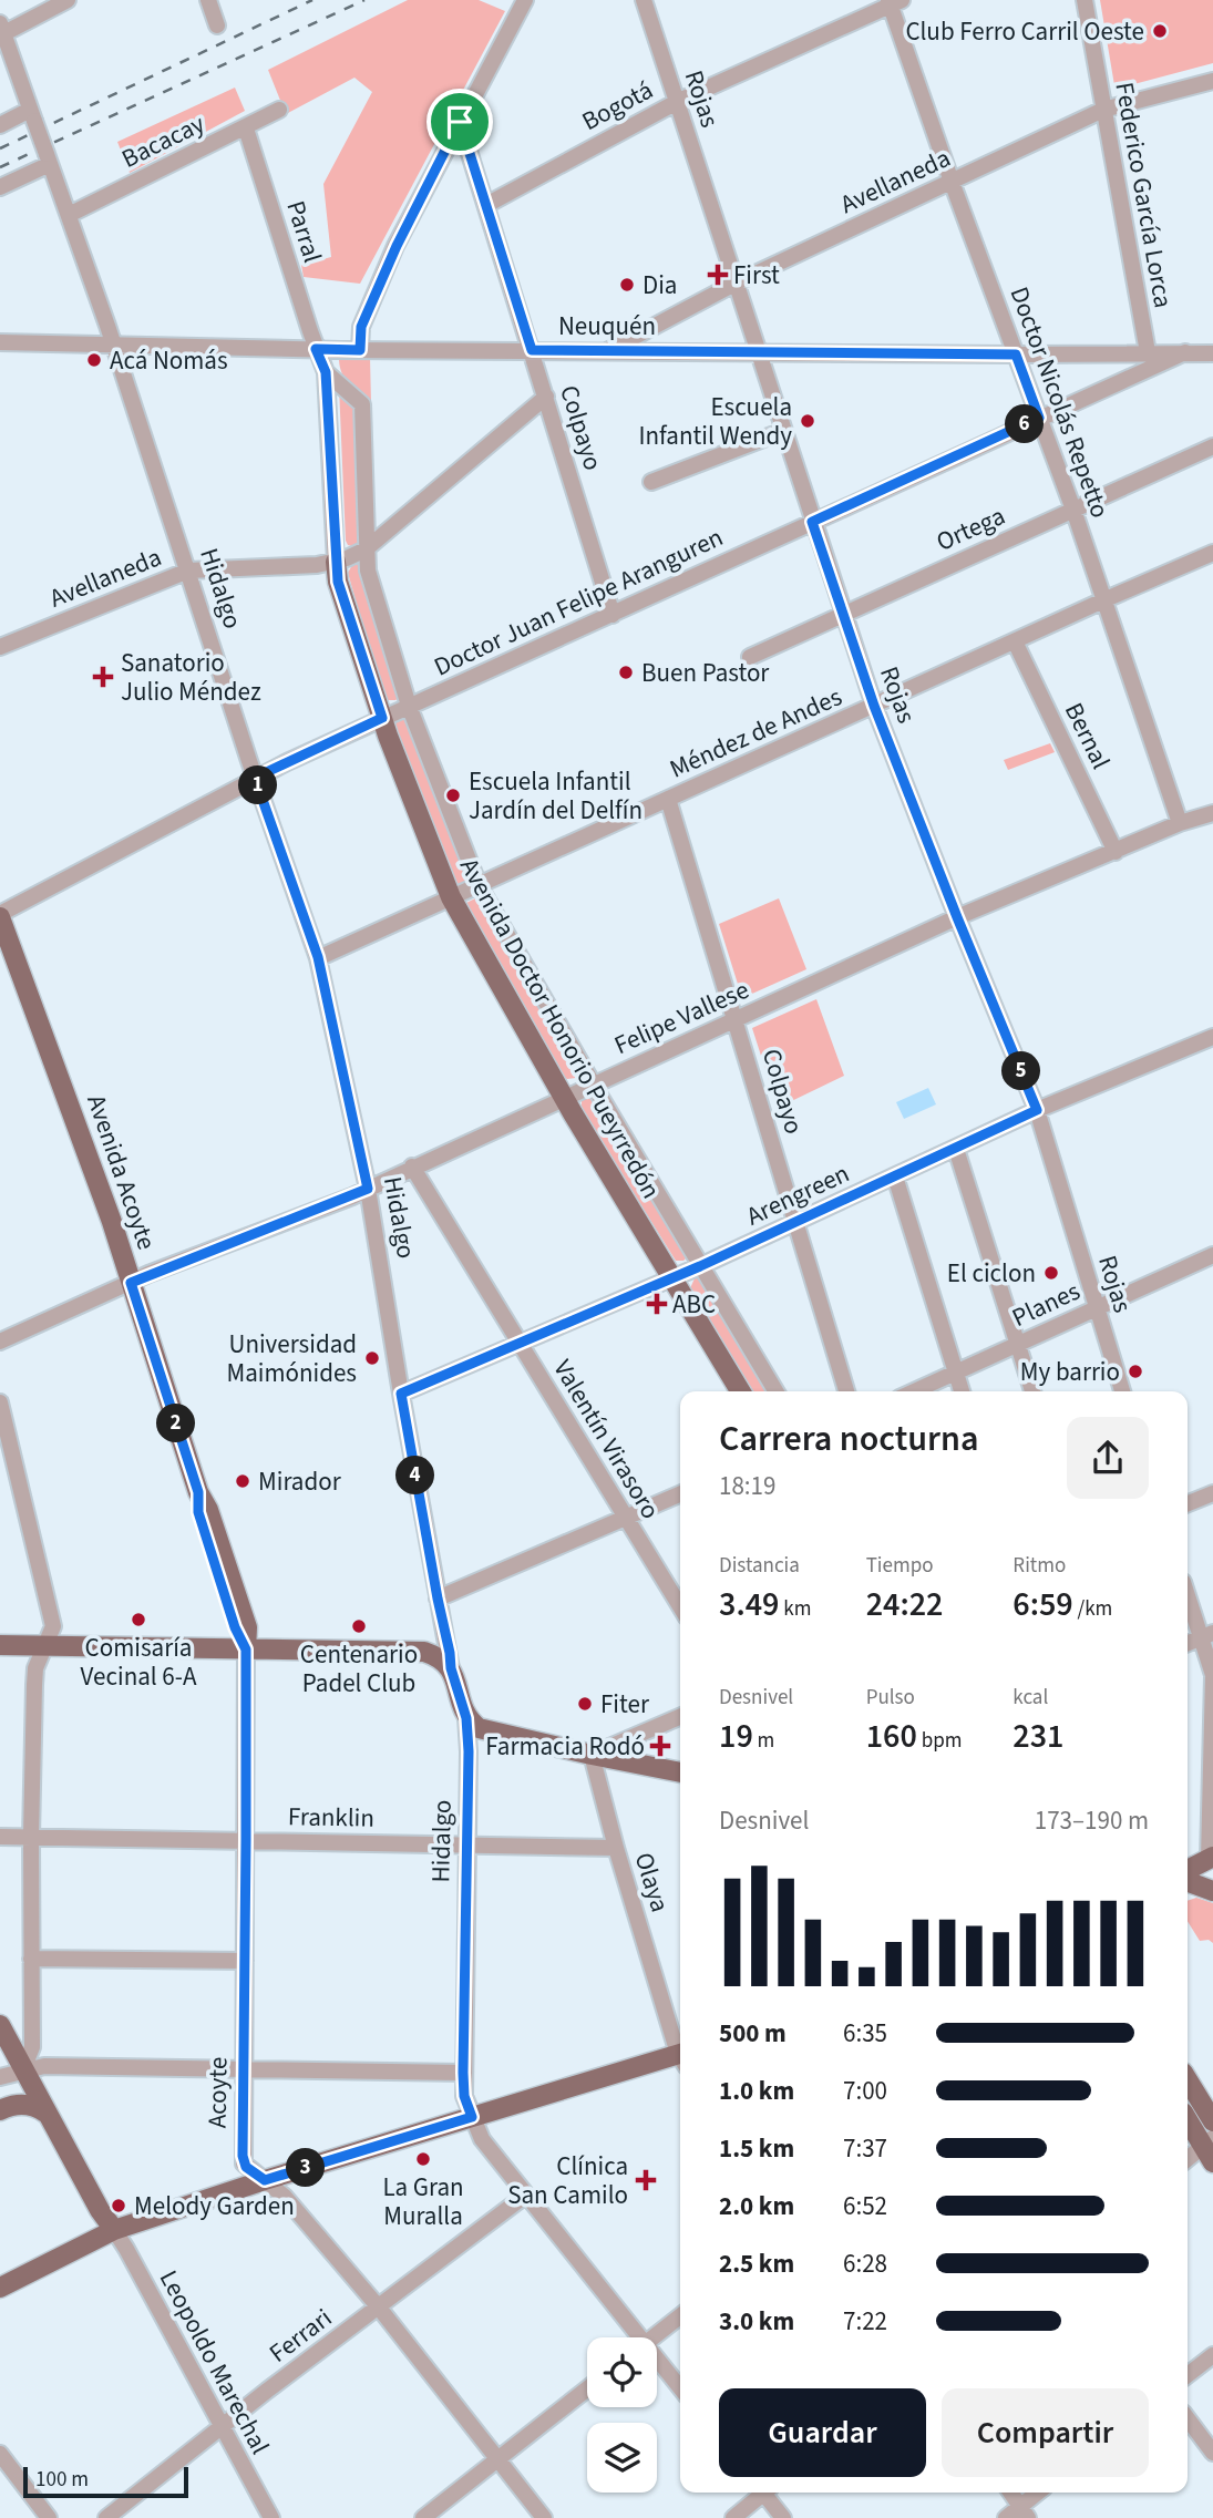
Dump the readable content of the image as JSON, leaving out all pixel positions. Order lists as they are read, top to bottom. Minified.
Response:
{"streets":{"main road":["Hidalgo","Avenida Doctor Honorio Pueyrredón","Avenida Acoyte"],"street":["Rojas","Bogotá","Bacacay","Avellaneda","Federico García Lorca","Parral","Neuquén","Doctor Nicolás Repetto","Colpayo","Ortega","Doctor Juan Felipe Aranguren","Méndez de Andes","Bernal","Felipe Vallese","Arengreen","Planes","Valentín Virasoro","Franklin","Olaya","Acoyte","Ferrari","Leopoldo Marechal"]},"crossings":[["Rojas","Bogotá"],["Rojas","Avellaneda"],["Rojas","Neuquén"],["Rojas","Ortega"],["Rojas","Doctor Juan Felipe Aranguren"],["Rojas","Méndez de Andes"],["Rojas","Felipe Vallese"],["Rojas","Arengreen"],["Rojas","Planes"],["Bogotá","Doctor Nicolás Repetto"],["Bogotá","Colpayo"],["Bacacay","Parral"],["Bacacay","Hidalgo"],["Avellaneda","Federico García Lorca"],["Avellaneda","Neuquén"],["Avellaneda","Doctor Nicolás Repetto"],["Avellaneda","Colpayo"],["Avellaneda","Hidalgo"],["Avellaneda","Avenida Doctor Honorio Pueyrredón"],["Federico García Lorca","Neuquén"],["Parral","Neuquén"],["Parral","Avenida Doctor Honorio Pueyrredón"],["Neuquén","Doctor Nicolás Repetto"],["Neuquén","Colpayo"],["Neuquén","Hidalgo"],["Neuquén","Doctor Juan Felipe Aranguren"],["Neuquén","Avenida Doctor Honorio Pueyrredón"],["Doctor Nicolás Repetto","Ortega"],["Doctor Nicolás Repetto","Doctor Juan Felipe Aranguren"],["Doctor Nicolás Repetto","Méndez de Andes"],["Doctor Nicolás Repetto","Felipe Vallese"],["Colpayo","Doctor Juan Felipe Aranguren"],["Colpayo","Méndez de Andes"],["Colpayo","Felipe Vallese"],["Colpayo","Arengreen"],["Hidalgo","Doctor Juan Felipe Aranguren"],["Hidalgo","Méndez de Andes"],["Hidalgo","Felipe Vallese"],["Hidalgo","Arengreen"],["Hidalgo","Franklin"],["Hidalgo","Ferrari"],["Doctor Juan Felipe Aranguren","Avenida Doctor Honorio Pueyrredón"],["Doctor Juan Felipe Aranguren","Avenida Acoyte"],["Méndez de Andes","Bernal"],["Méndez de Andes","Avenida Doctor Honorio Pueyrredón"],["Bernal","Felipe Vallese"],["Felipe Vallese","Avenida Doctor Honorio Pueyrredón"],["Felipe Vallese","Avenida Acoyte"],["Felipe Vallese","Valentín Virasoro"],["Avenida Doctor Honorio Pueyrredón","Arengreen"],["Avenida Acoyte","Acoyte"],["Arengreen","Valentín Virasoro"],["Franklin","Olaya"],["Franklin","Acoyte"],["Acoyte","Ferrari"],["Ferrari","Leopoldo Marechal"]],"places":{"other":["Club Ferro Carril Oeste","Dia","Acá Nomás","Escuela Infantil Wendy","Buen Pastor","Escuela Infantil Jardín del Delfín","El ciclon","Universidad Maimónides","My barrio","Mirador","Comisaría Vecinal 6-A","Centenario Padel Club","Fiter","La Gran Muralla","Melody Garden"],"health":["First","Sanatorio Julio Méndez","ABC","Farmacia Rodó","Clínica San Camilo"]},"scale_bar":"100 m","page":{"pins":["6","1","5","2","4","3"],"heading":["Carrera nocturna","18:19"],"stats":[["Distancia","3.49 km"],["Tiempo","24:22"],["Ritmo","6:59 /km"],["Desnivel","19 m"],["Pulso","160 bpm"],["kcal","231"]],"chart":["Desnivel","173–190 m"],"list":[{"name":"500 m","note":"6:35"},{"name":"1.0 km","note":"7:00"},{"name":"1.5 km","note":"7:37"},{"name":"2.0 km","note":"6:52"},{"name":"2.5 km","note":"6:28"},{"name":"3.0 km","note":"7:22"}],"buttons":["Guardar","Compartir"],"scale":"100 m"}}
